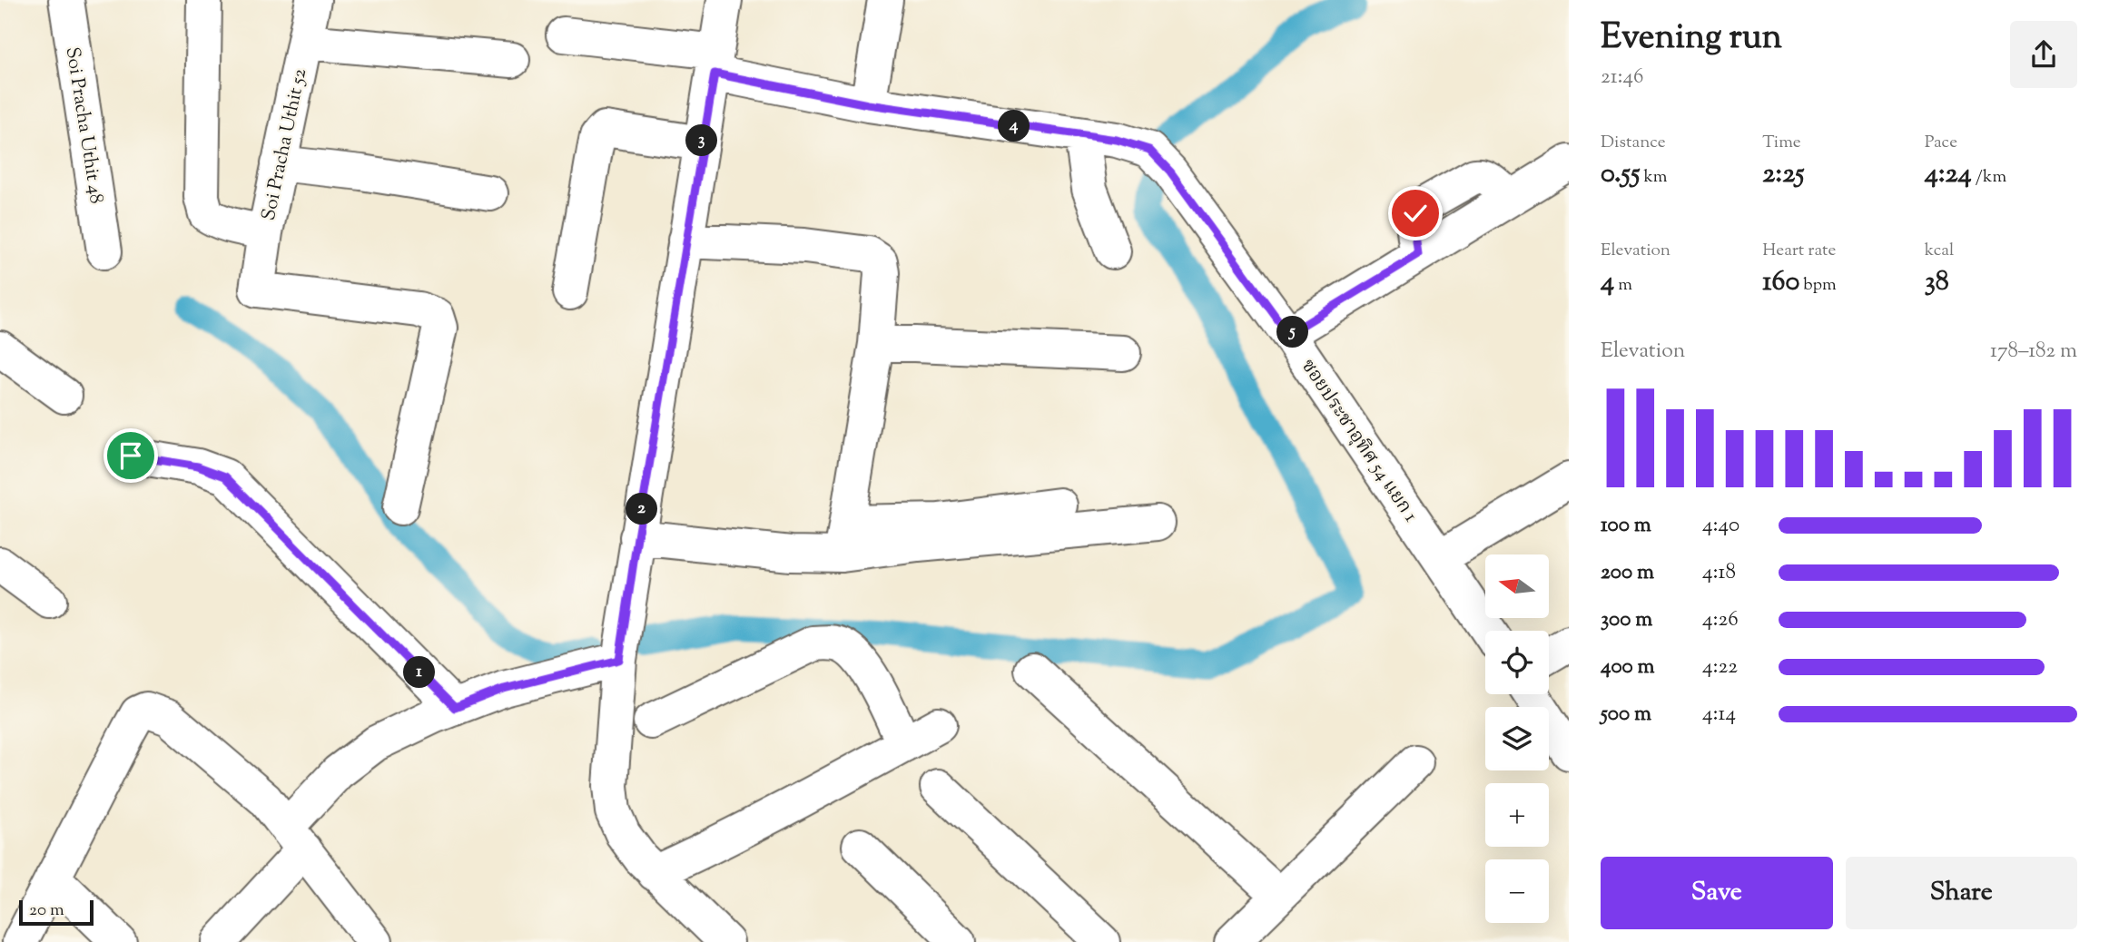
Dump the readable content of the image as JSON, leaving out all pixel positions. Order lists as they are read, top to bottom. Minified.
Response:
{"streets":{"street":["Soi Pracha Uthit 48","Soi Pracha Uthit 52","ซอยประชาอุทิศ 54 แยก 1"]},"scale_bar":"20 m","north":"left","page":{"heading":["Evening run","21:46"],"stats":[["Distance","0.55 km"],["Time","2:25"],["Pace","4:24 /km"],["Elevation","4 m"],["Heart rate","160 bpm"],["kcal","38"]],"pins":["4","3","5","2","1"],"chart":["Elevation","178–182 m"],"list":[{"name":"100 m","note":"4:40"},{"name":"200 m","note":"4:18"},{"name":"300 m","note":"4:26"},{"name":"400 m","note":"4:22"},{"name":"500 m","note":"4:14"}],"map_buttons":["+","−"],"buttons":["Save","Share"],"scale":"20 m"}}
